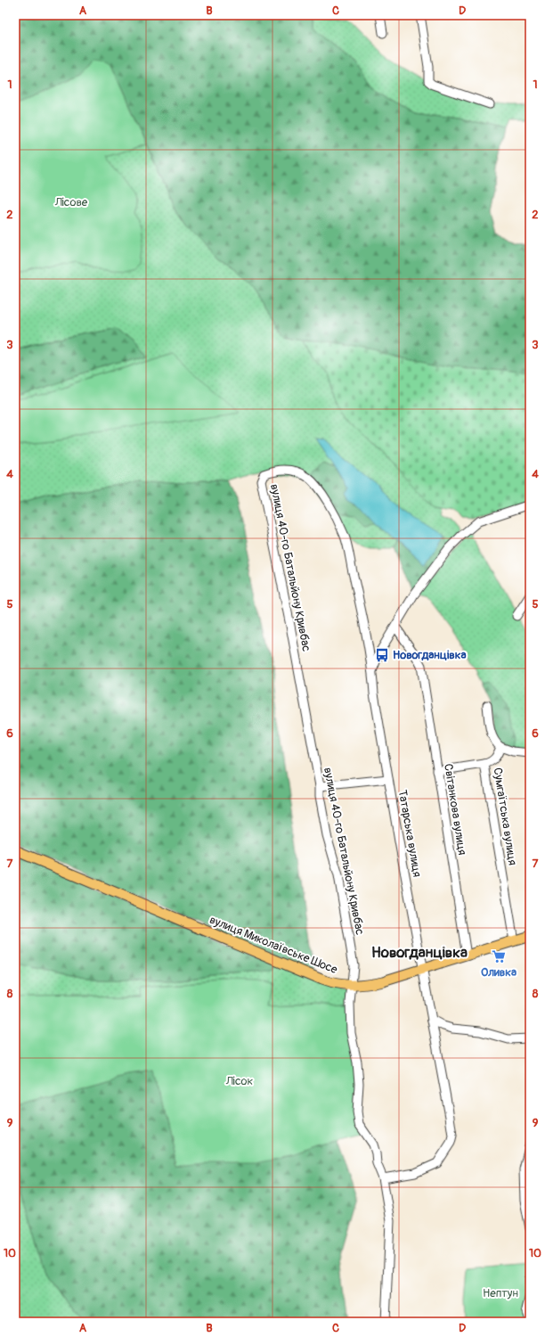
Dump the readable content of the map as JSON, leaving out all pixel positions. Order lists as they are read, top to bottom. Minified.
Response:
{"streets":{"main road":["вулиця Миколаївське Шосе"],"street":["вулиця 40-го Батальйону Кривбас","Світанкова вулиця","Сумгаїтська вулиця","Татарська вулиця"]},"crossings":[["вулиця 40-го Батальйону Кривбас","Татарська вулиця"],["вулиця 40-го Батальйону Кривбас","вулиця Миколаївське Шосе"],["Світанкова вулиця","вулиця Миколаївське Шосе"],["Сумгаїтська вулиця","вулиця Миколаївське Шосе"],["Татарська вулиця","вулиця Миколаївське Шосе"]],"districts":["Новогданцівка"],"parks":["Лісове","Лісок","Нептун"],"places":{"bus stop":["Новогданцівка"],"supermarket":["Оливка"]},"grid":{"columns":["A","B","C","D"],"rows":["1","2","3","4","5","6","7","8","9","10"]}}
